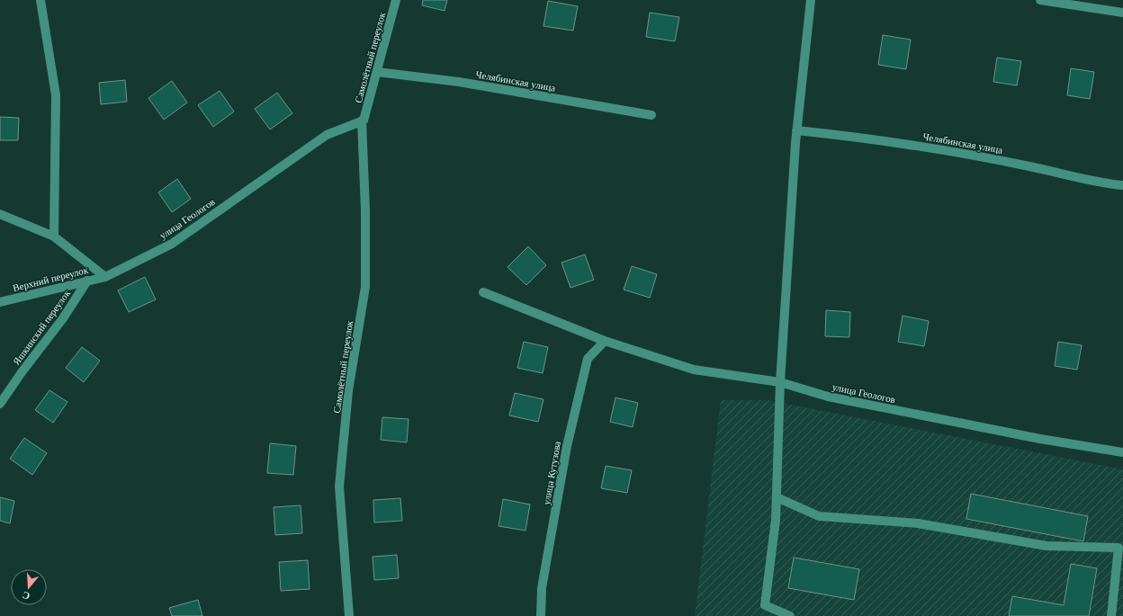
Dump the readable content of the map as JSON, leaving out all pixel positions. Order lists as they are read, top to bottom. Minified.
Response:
{"streets":{"street":["Самолётный переулок","Челябинская улица","улица Геологов","Верхний переулок","Яшкинский переулок","улица Кутузова"]},"crossings":[["Самолётный переулок","Челябинская улица"],["Самолётный переулок","улица Геологов"],["улица Геологов","Верхний переулок"],["улица Геологов","улица Кутузова"],["Верхний переулок","Яшкинский переулок"]],"north":"bottom"}
